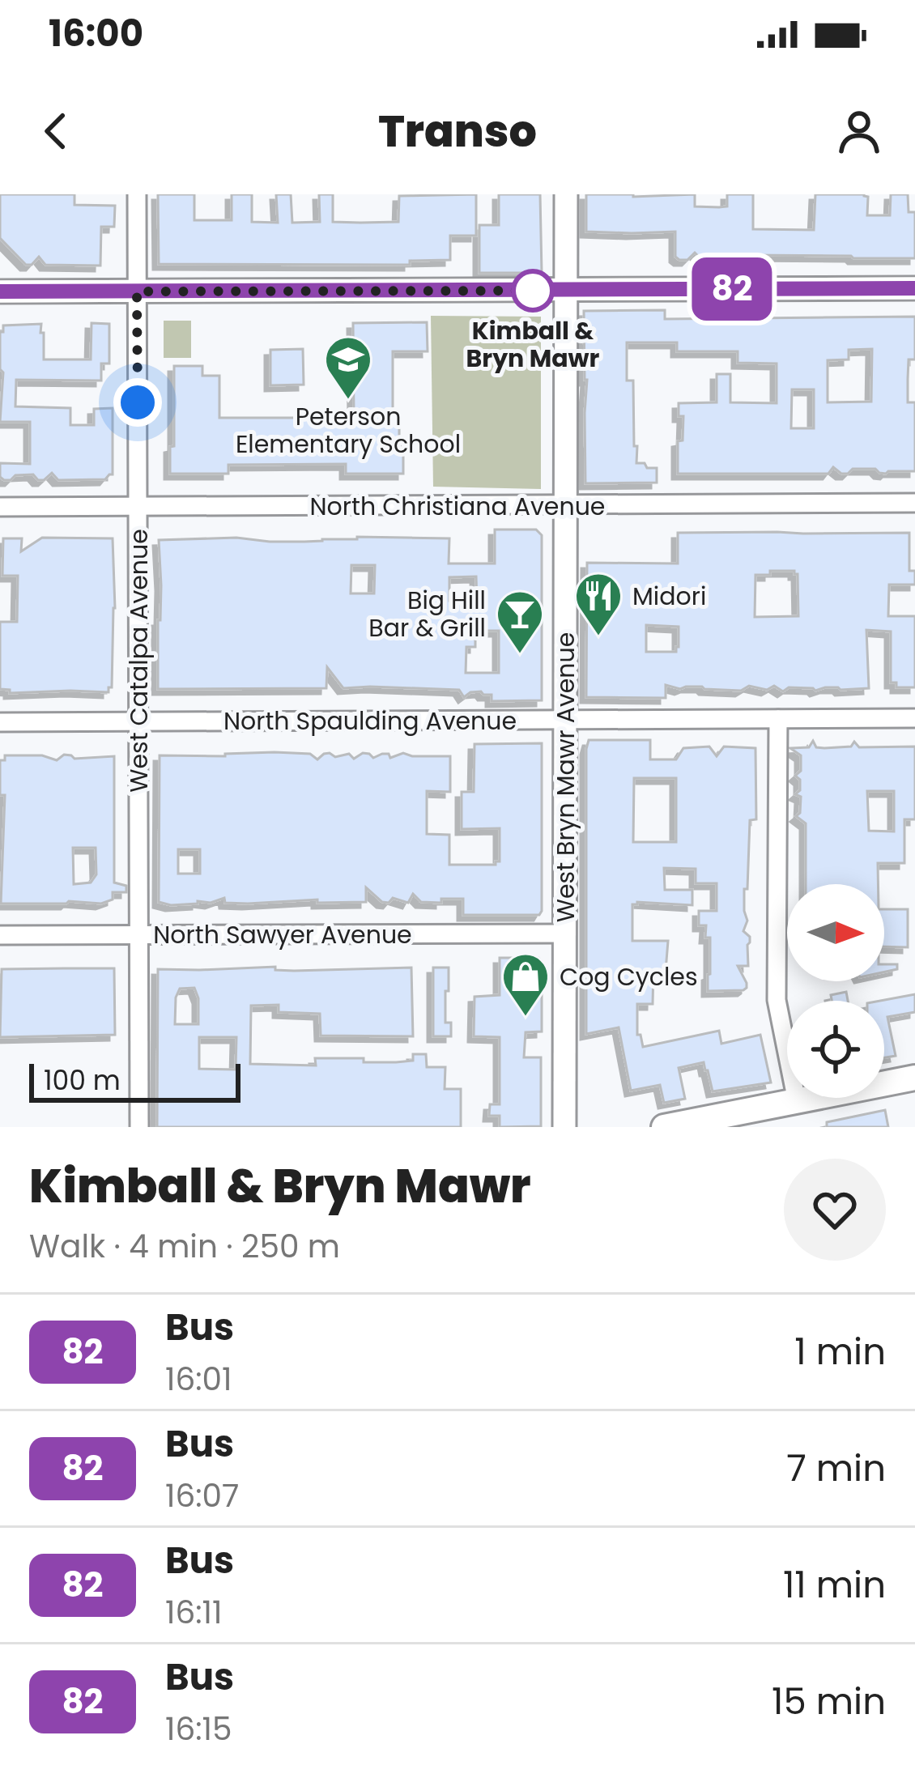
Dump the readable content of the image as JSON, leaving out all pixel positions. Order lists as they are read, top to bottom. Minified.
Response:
{"streets":{"street":["North Christiana Avenue","West Catalpa Avenue","North Spaulding Avenue","West Bryn Mawr Avenue","North Sawyer Avenue"]},"crossings":[["North Christiana Avenue","West Catalpa Avenue"],["North Christiana Avenue","West Bryn Mawr Avenue"],["West Catalpa Avenue","North Spaulding Avenue"],["West Catalpa Avenue","North Sawyer Avenue"],["North Spaulding Avenue","West Bryn Mawr Avenue"],["West Bryn Mawr Avenue","North Sawyer Avenue"]],"places":{"other":["Kimball & Bryn Mawr"],"school or university":["Peterson Elementary School"],"restaurant":["Midori"],"bar":["Big Hill Bar & Grill"],"shop":["Cog Cycles"]},"lines":["bus line 82"],"scale_bar":"100 m","north":"right","page":{"status":"16:00","header":"Transo","on_map":"82","scale":"100 m","heading":["Kimball & Bryn Mawr","Walk · 4 min · 250 m"],"list":[{"mark":"82","name":"Bus","note":"16:01","value":"1 min"},{"mark":"82","name":"Bus","note":"16:07","value":"7 min"},{"mark":"82","name":"Bus","note":"16:11","value":"11 min"},{"mark":"82","name":"Bus","note":"16:15","value":"15 min"}]}}
